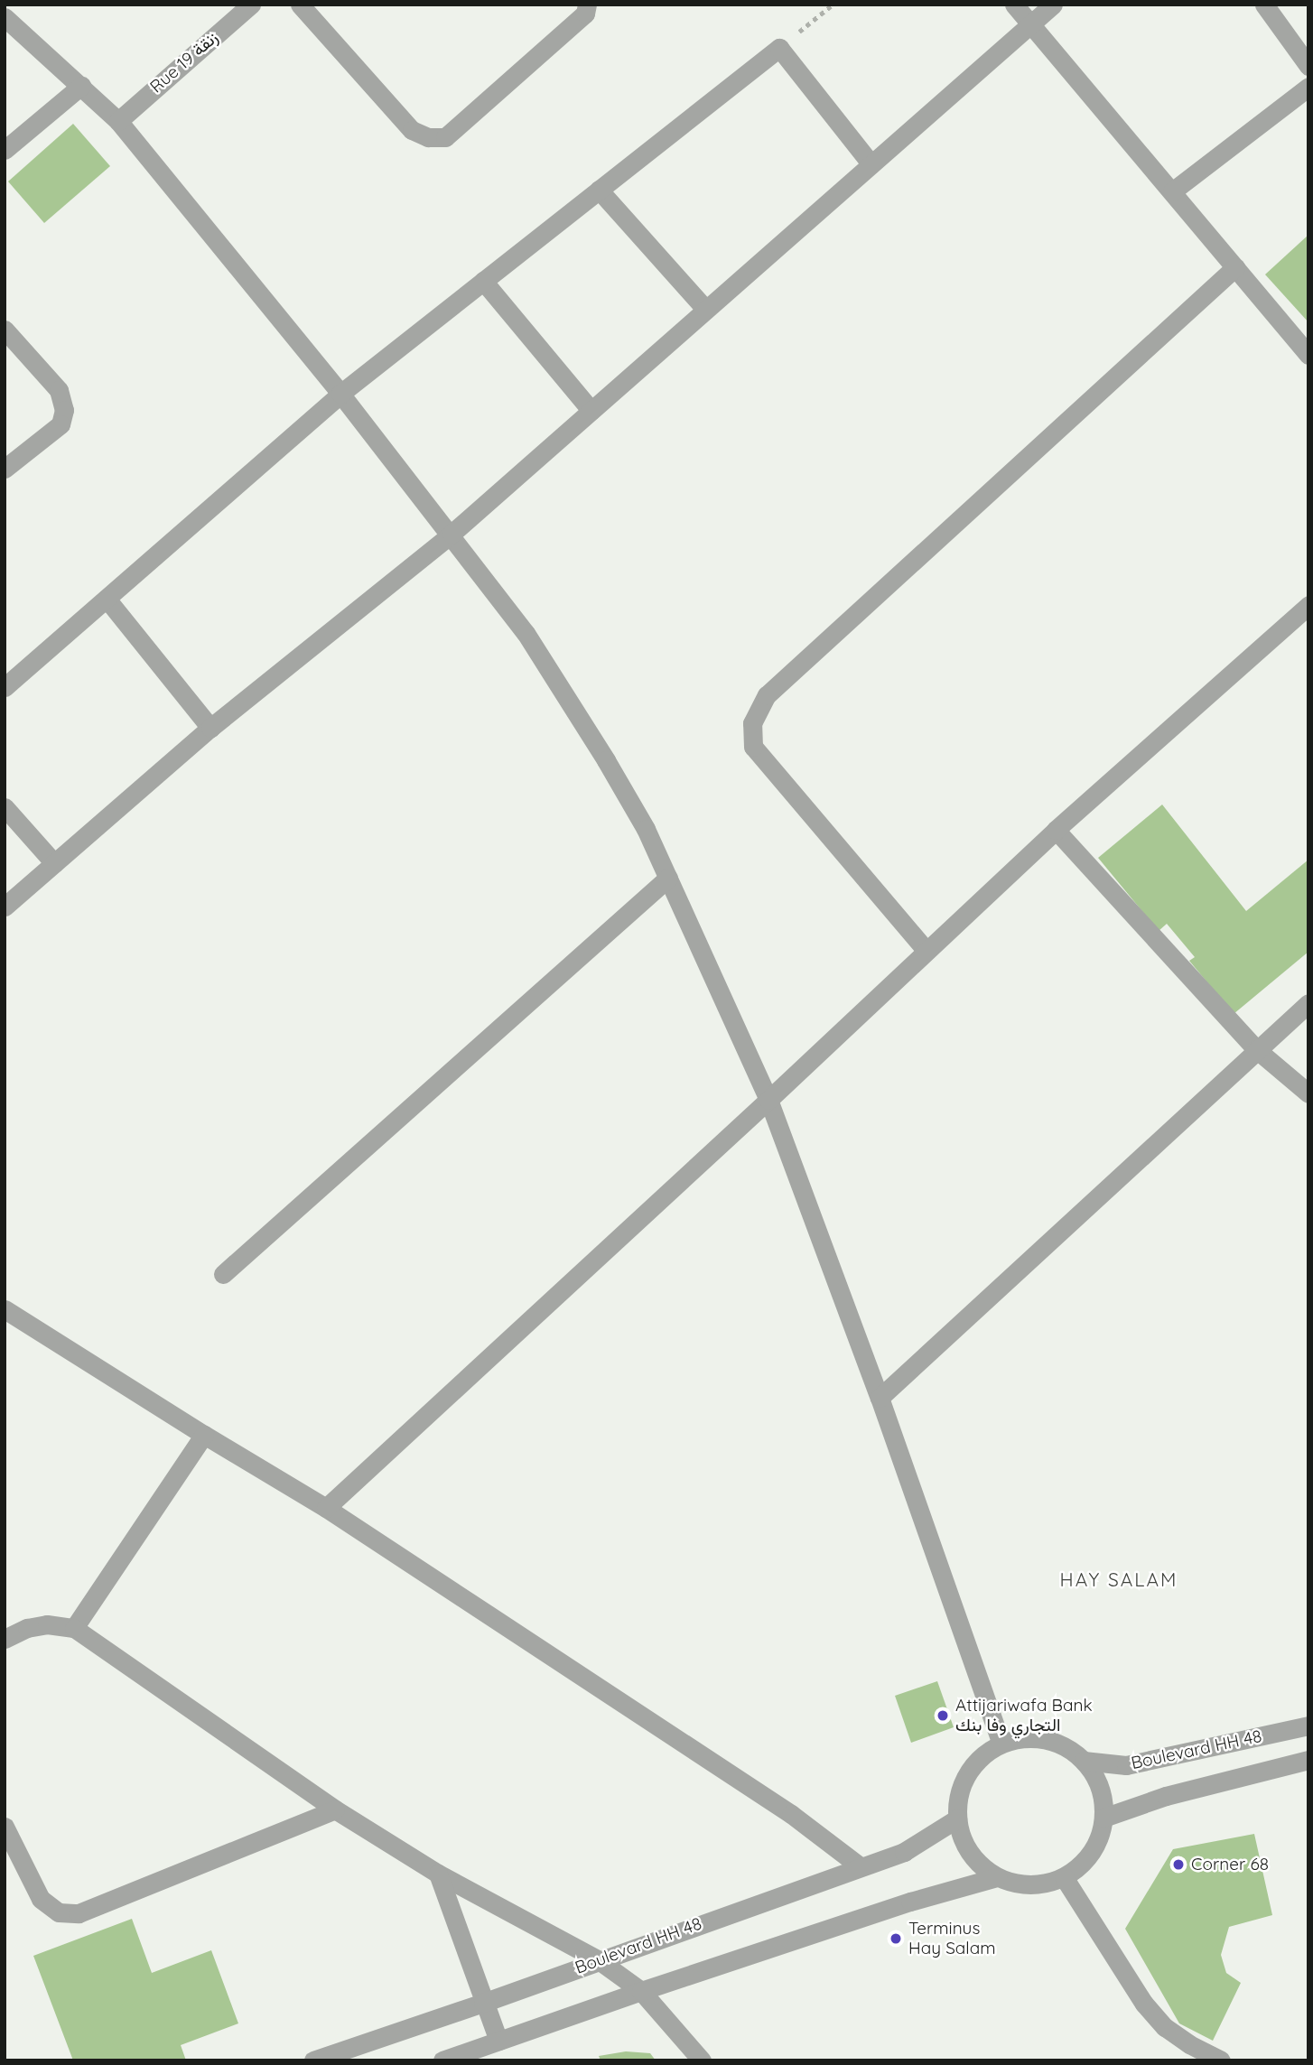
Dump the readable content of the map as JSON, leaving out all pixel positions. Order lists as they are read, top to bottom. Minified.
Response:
{"streets":{"street":["Rue 19 زنقة","Boulevard HH 48"]},"districts":["HAY SALAM"],"places":["Attijariwafa Bank التجاري وفا بنك","Corner 68","Terminus Hay Salam"]}
